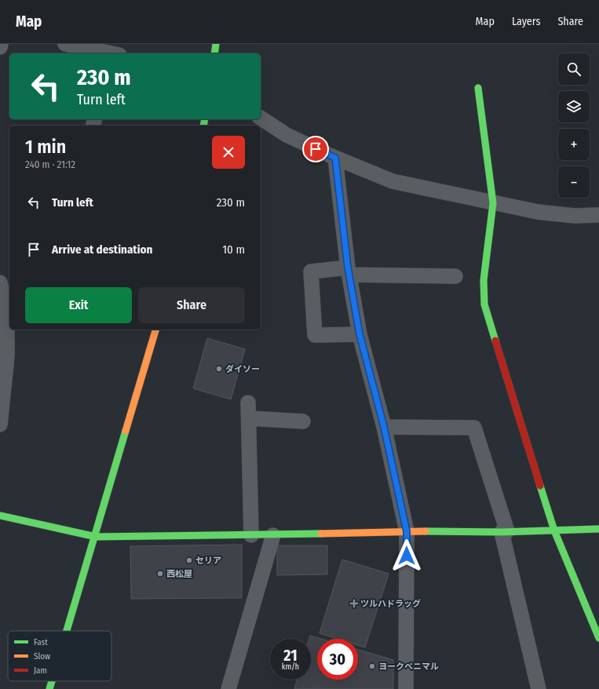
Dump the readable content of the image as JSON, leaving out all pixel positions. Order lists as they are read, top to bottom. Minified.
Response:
{"places":{"other":["ダイソー","セリア","西松屋","ヨークベニマル"],"health":["ツルハドラッグ"]},"legend":["Fast","Slow","Jam"],"page":{"header":"Map","nav":["Map","Layers","Share"],"map_buttons":["+","−"],"turn":["230 m","Turn left"],"heading":["1 min","240 m · 21:12"],"list":[{"name":"Turn left","value":"230 m"},{"name":"Arrive at destination","value":"10 m"}],"buttons":["Exit","Share"],"speed":"21 km/h","limit":"30"}}
